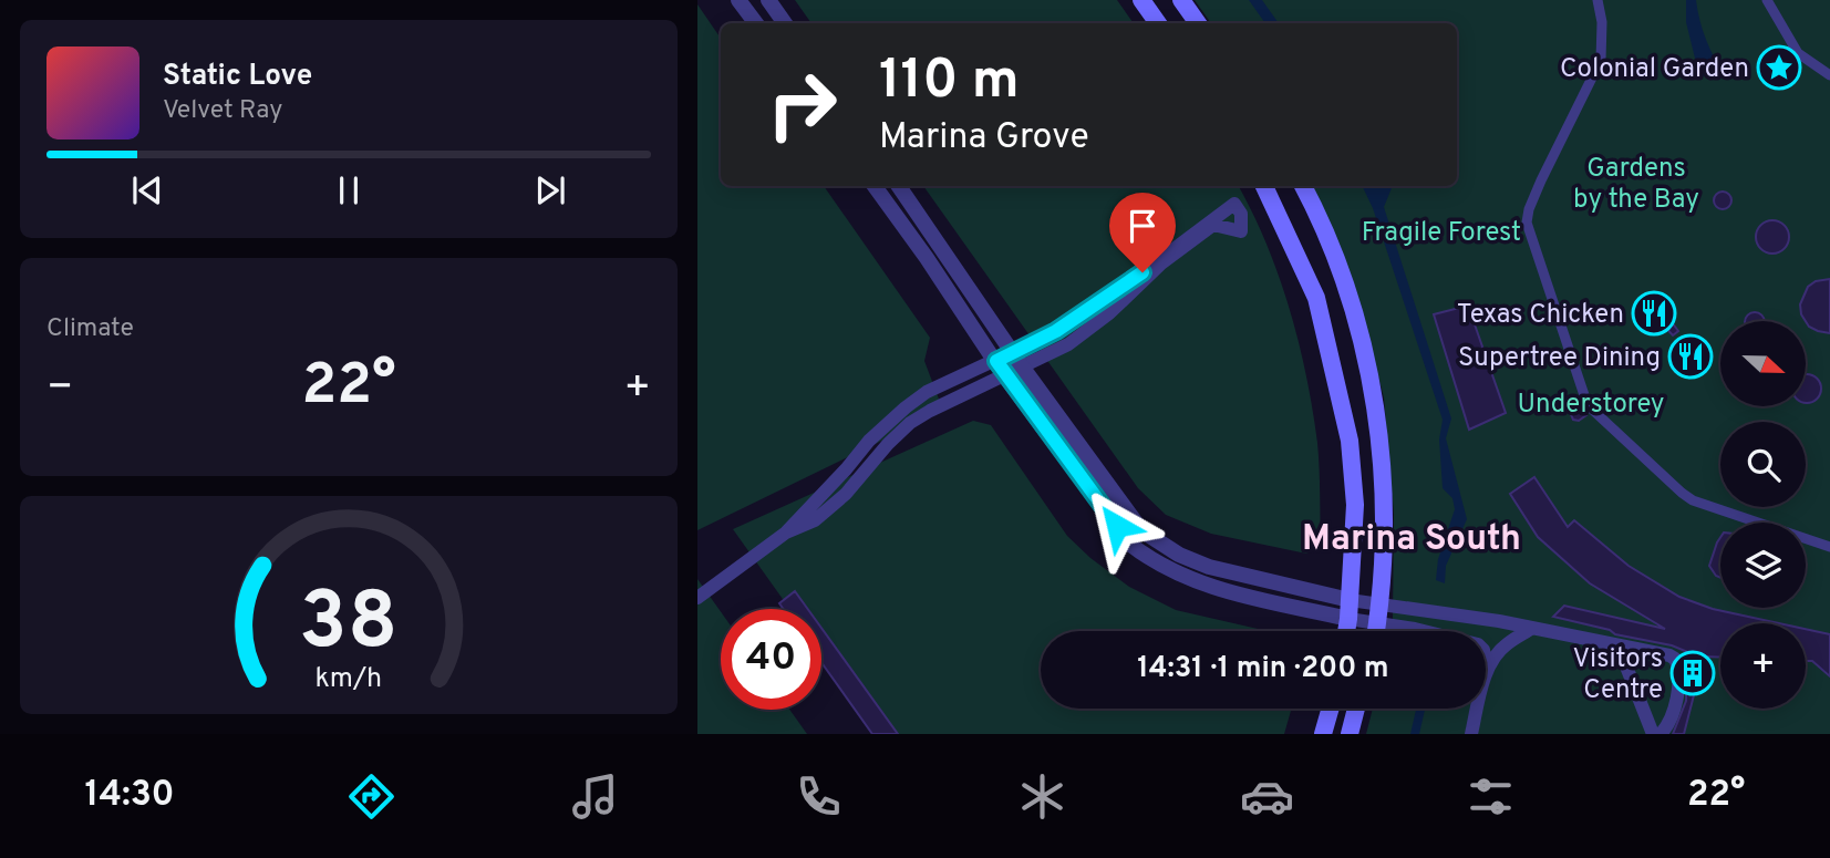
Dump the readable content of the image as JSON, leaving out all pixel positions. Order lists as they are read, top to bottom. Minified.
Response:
{"districts":["Marina South"],"parks":["Gardens by the Bay","Fragile Forest","Understorey"],"places":{"place":["Colonial Garden"],"restaurant":["Texas Chicken","Supertree Dining"],"building":["Visitors Centre"]},"north":"right","page":{"turn":["110 m","Marina Grove"],"song":["Static Love","Velvet Ray"],"tile":"Climate","map_buttons":"+","heat":["−","22°","+"],"limit":"40","trip":"14:31 · 1 min · 200 m","tabs":["14:30","22°"],"gauge":["38","km/h"]}}
